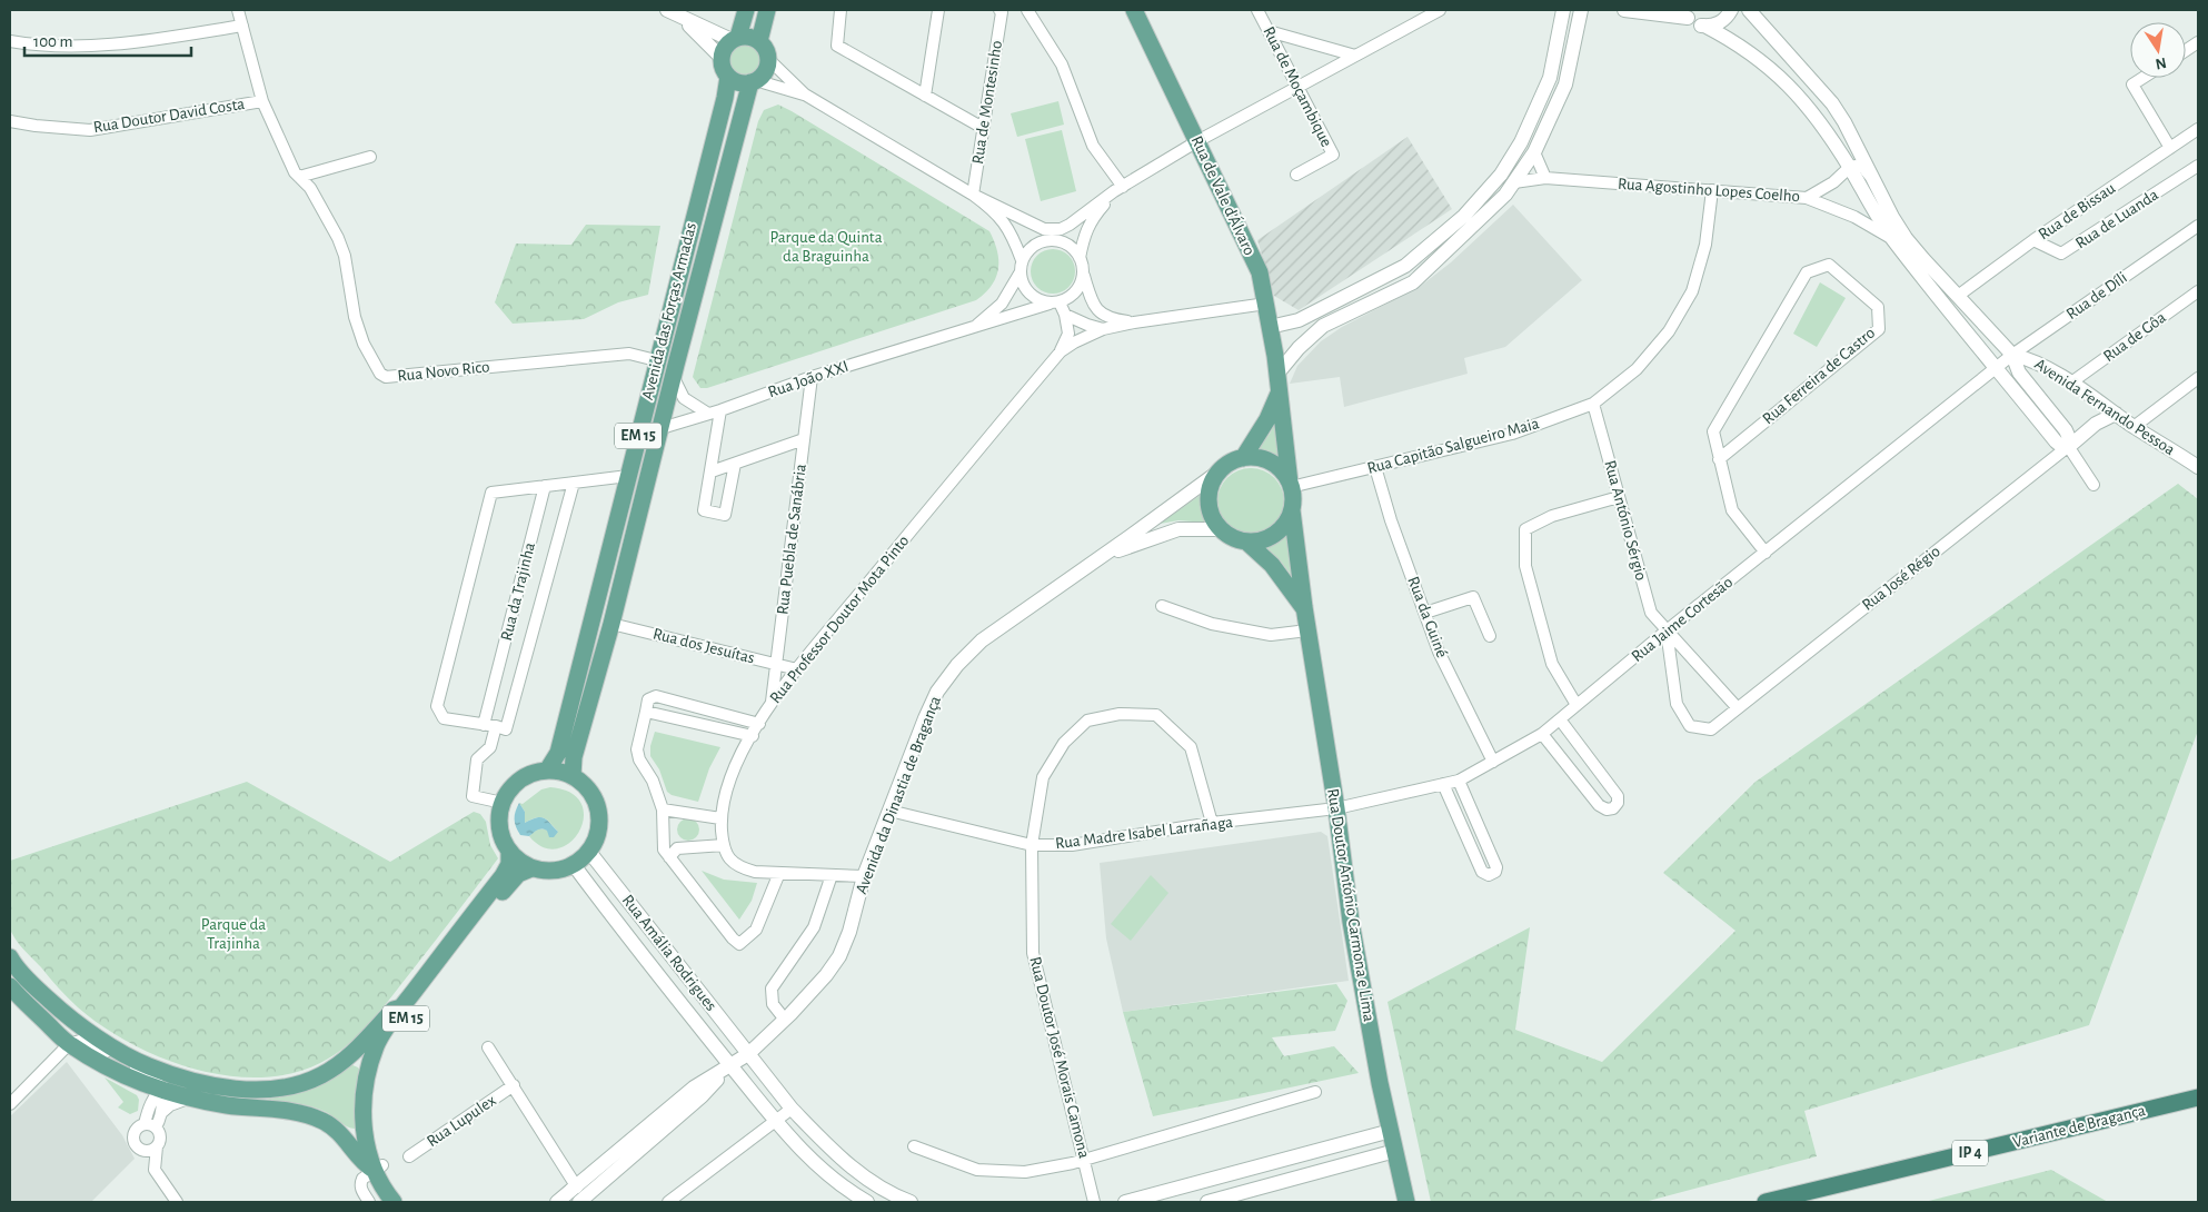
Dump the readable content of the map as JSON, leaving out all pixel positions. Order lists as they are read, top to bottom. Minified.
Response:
{"streets":{"highway":["Variante de Bragança","IP 4"],"main road":["Rua de Vale d'Álvaro","Avenida das Forças Armadas","EM 15","Rua Doutor António Carmona e Lima"],"street":["Rua de Moçambique","Rua de Montesinho","Rua Doutor David Costa","Rua Agostinho Lopes Coelho","Rua de Bissau","Rua de Luanda","Rua de Díli","Rua de Gôa","Rua Novo Rico","Rua Ferreira de Castro","Rua João XXI","Avenida Fernando Pessoa","Rua Capitão Salgueiro Maia","Rua António Sérgio","Rua Puebla de Sanábria","Rua José Régio","Rua da Trajinha","Rua da Guiné","Rua Professor Doutor Mota Pinto","Rua Jaime Cortesão","Rua dos Jesuítas","Avenida da Dinastia de Bragança","Rua Madre Isabel Larrañaga","Rua Amália Rodrigues","Rua Doutor José Morais Camona","Rua Lupulex"]},"crossings":[["Rua Doutor David Costa","Rua Novo Rico"],["Rua Agostinho Lopes Coelho","Rua Capitão Salgueiro Maia"],["Rua de Vale d'Álvaro","Rua Capitão Salgueiro Maia"],["Rua de Vale d'Álvaro","Rua Professor Doutor Mota Pinto"],["Rua de Vale d'Álvaro","Rua Doutor António Carmona e Lima"],["Rua de Bissau","Rua de Luanda"],["Rua de Bissau","Avenida Fernando Pessoa"],["Rua de Díli","Avenida Fernando Pessoa"],["Rua de Díli","Rua Jaime Cortesão"],["Avenida das Forças Armadas","Rua Novo Rico"],["Avenida das Forças Armadas","Rua João XXI"],["Avenida das Forças Armadas","EM 15"],["Avenida das Forças Armadas","Rua dos Jesuítas"],["Avenida das Forças Armadas","Rua Amália Rodrigues"],["Rua de Gôa","Avenida Fernando Pessoa"],["Rua Ferreira de Castro","Rua Jaime Cortesão"],["Rua João XXI","Rua Puebla de Sanábria"],["EM 15","Rua Amália Rodrigues"],["Rua Capitão Salgueiro Maia","Rua António Sérgio"],["Rua Capitão Salgueiro Maia","Rua da Guiné"],["Rua Capitão Salgueiro Maia","Rua Doutor António Carmona e Lima"],["Rua António Sérgio","Rua José Régio"],["Rua António Sérgio","Rua Jaime Cortesão"],["Rua Puebla de Sanábria","Rua Professor Doutor Mota Pinto"],["Rua Puebla de Sanábria","Rua dos Jesuítas"],["Rua José Régio","Rua Jaime Cortesão"],["Rua da Guiné","Rua Jaime Cortesão"],["Rua Professor Doutor Mota Pinto","Rua dos Jesuítas"],["Rua Jaime Cortesão","Rua Madre Isabel Larrañaga"],["Rua Jaime Cortesão","Rua Doutor António Carmona e Lima"],["Avenida da Dinastia de Bragança","Rua Madre Isabel Larrañaga"],["Avenida da Dinastia de Bragança","Rua Amália Rodrigues"],["Avenida da Dinastia de Bragança","Rua Lupulex"],["Rua Madre Isabel Larrañaga","Rua Doutor António Carmona e Lima"],["Rua Madre Isabel Larrañaga","Rua Doutor José Morais Camona"]],"parks":["Parque da Quinta da Braguinha","Parque da Trajinha"],"scale_bar":"100 m","north":"bottom"}
